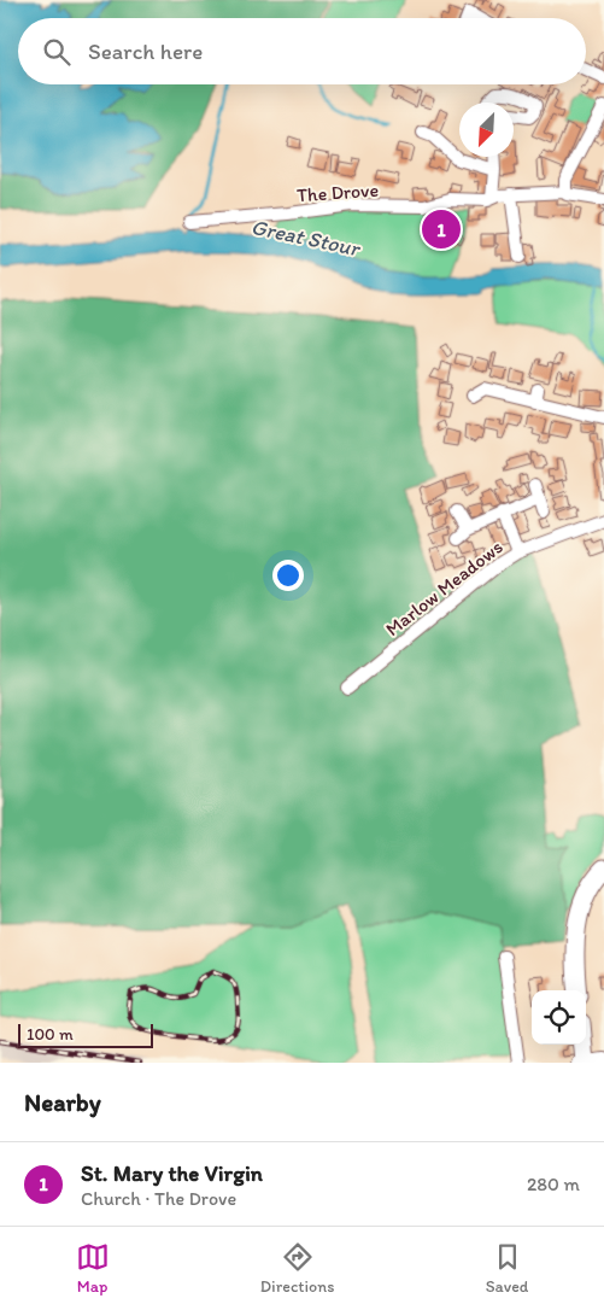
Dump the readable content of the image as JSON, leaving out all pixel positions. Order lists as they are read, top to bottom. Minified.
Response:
{"streets":{"street":["The Drove","Marlow Meadows"]},"water":["Great Stour"],"scale_bar":"100 m","north":"bottom left","page":{"search":"Search here","pins":"1","scale":"100 m","heading":"Nearby","list":[{"mark":"1","name":"St. Mary the Virgin","note":"Church · The Drove","value":"280 m"}],"nav":["Map","Directions","Saved"]}}
